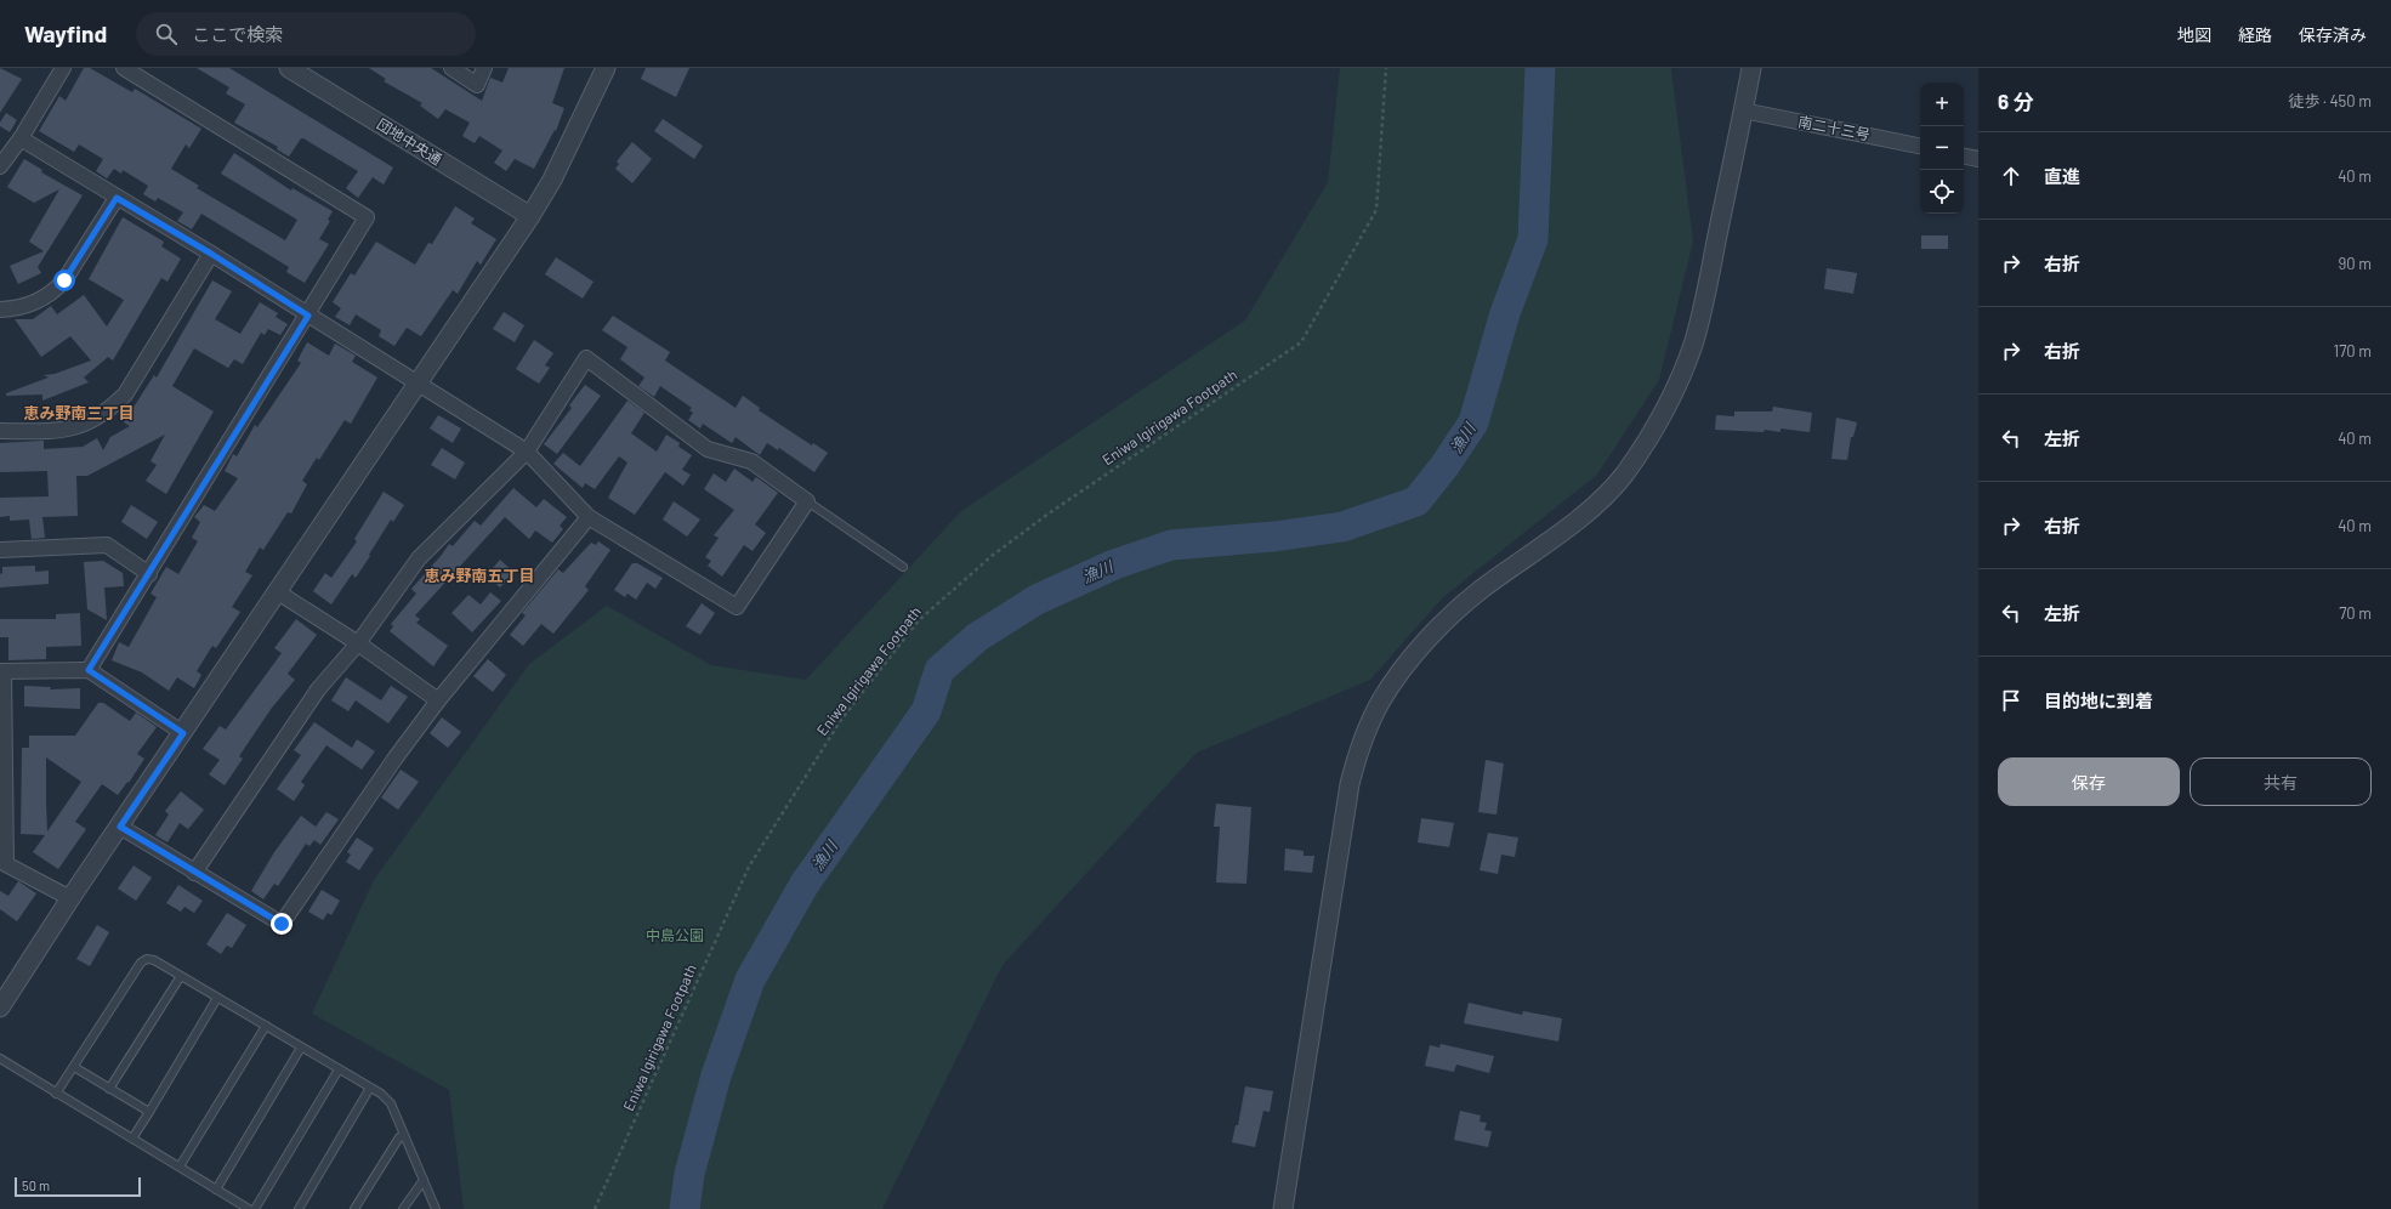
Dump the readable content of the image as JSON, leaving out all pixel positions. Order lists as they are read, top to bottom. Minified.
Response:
{"streets":{"street":["南二十三号","団地中央通"],"path":["Eniwa Igirigawa Footpath"]},"districts":["恵み野南三丁目","恵み野南五丁目"],"water":["漁川"],"parks":["中島公園"],"scale_bar":"50 m","page":{"header":"Wayfind","search":"ここで検索","nav":["地図","経路","保存済み"],"heading":["6 分","徒歩 · 450 m"],"map_buttons":["+","−"],"list":[["直進","40 m"],["右折","90 m"],["右折","170 m"],["左折","40 m"],["右折","40 m"],["左折","70 m"],"目的地に到着"],"buttons":["保存","共有"],"scale":"50 m"}}
